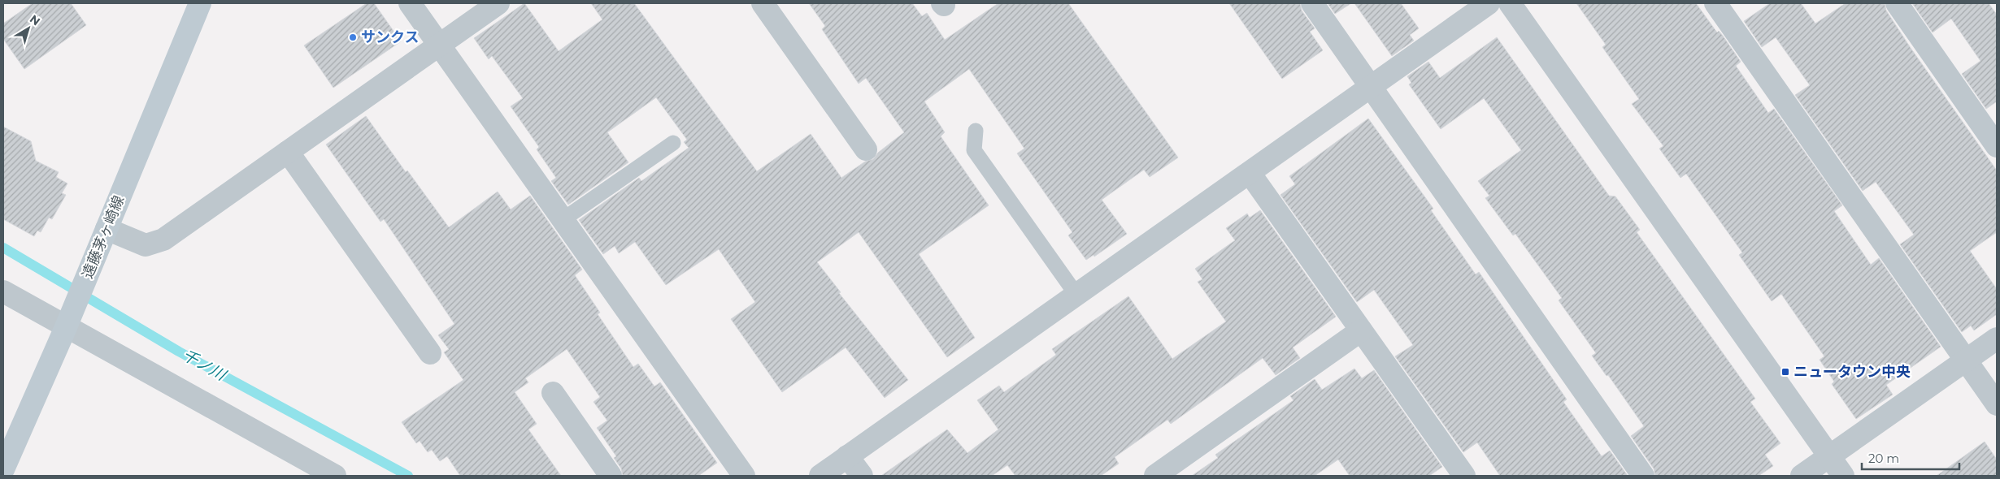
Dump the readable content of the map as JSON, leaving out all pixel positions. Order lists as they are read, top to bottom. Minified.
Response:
{"streets":{"main road":["遠藤茅ヶ崎線"]},"water":["千ノ川"],"places":{"other":["サンクス"],"transit":["ニュータウン中央"]},"scale_bar":"20 m","north":"top right"}
